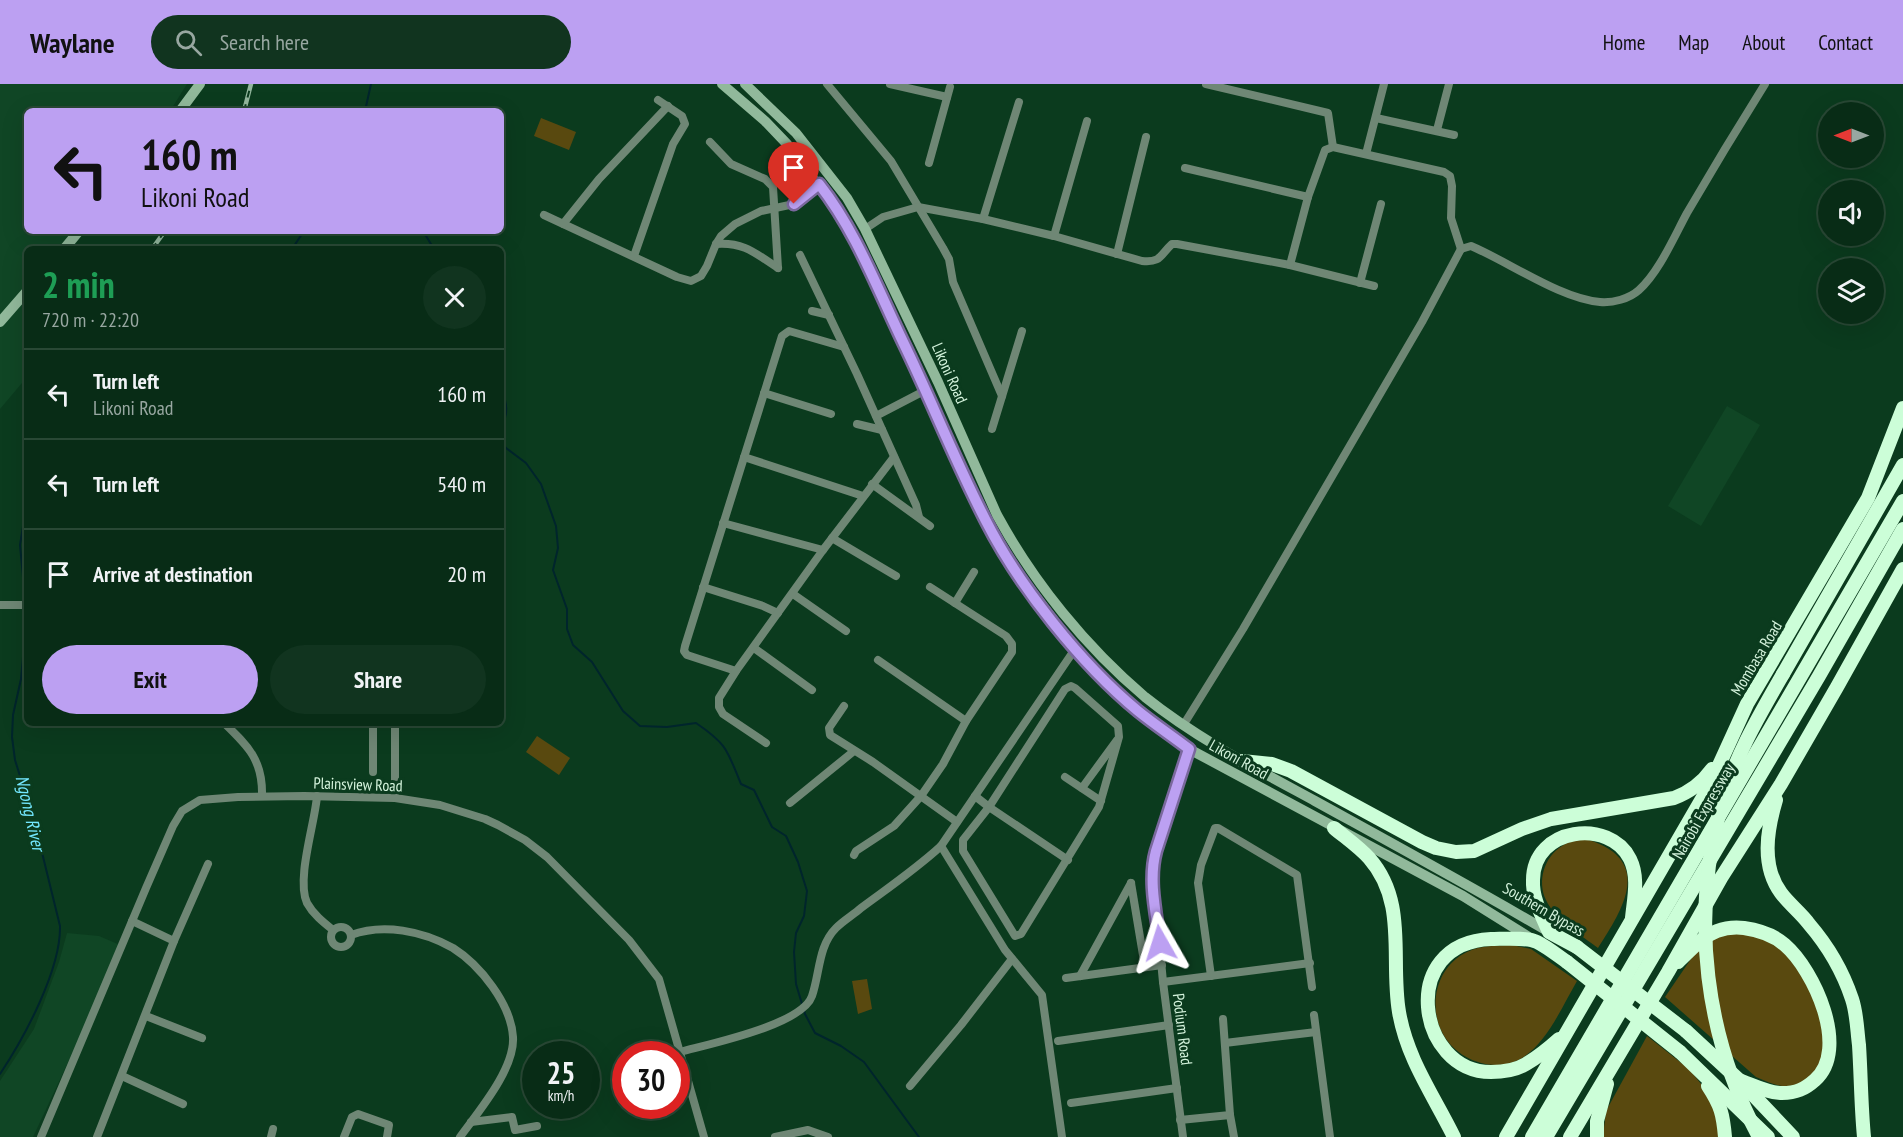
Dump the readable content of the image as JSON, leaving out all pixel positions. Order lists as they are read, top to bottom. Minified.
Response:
{"streets":{"highway":["Mombasa Road","Nairobi Expressway","Southern Bypass"],"main road":["Likoni Road"],"street":["Plainsview Road","Podium Road"]},"crossings":[["Likoni Road","Southern Bypass"],["Likoni Road","Podium Road"]],"water":["Ngong River"],"north":"left","page":{"header":"Waylane","search":"Search here","nav":["Home","Map","About","Contact"],"turn":["160 m","Likoni Road"],"heading":["2 min","720 m · 22:20"],"list":[{"name":"Turn left","note":"Likoni Road","value":"160 m"},{"name":"Turn left","value":"540 m"},{"name":"Arrive at destination","value":"20 m"}],"buttons":["Exit","Share"],"speed":"25 km/h","limit":"30"}}
